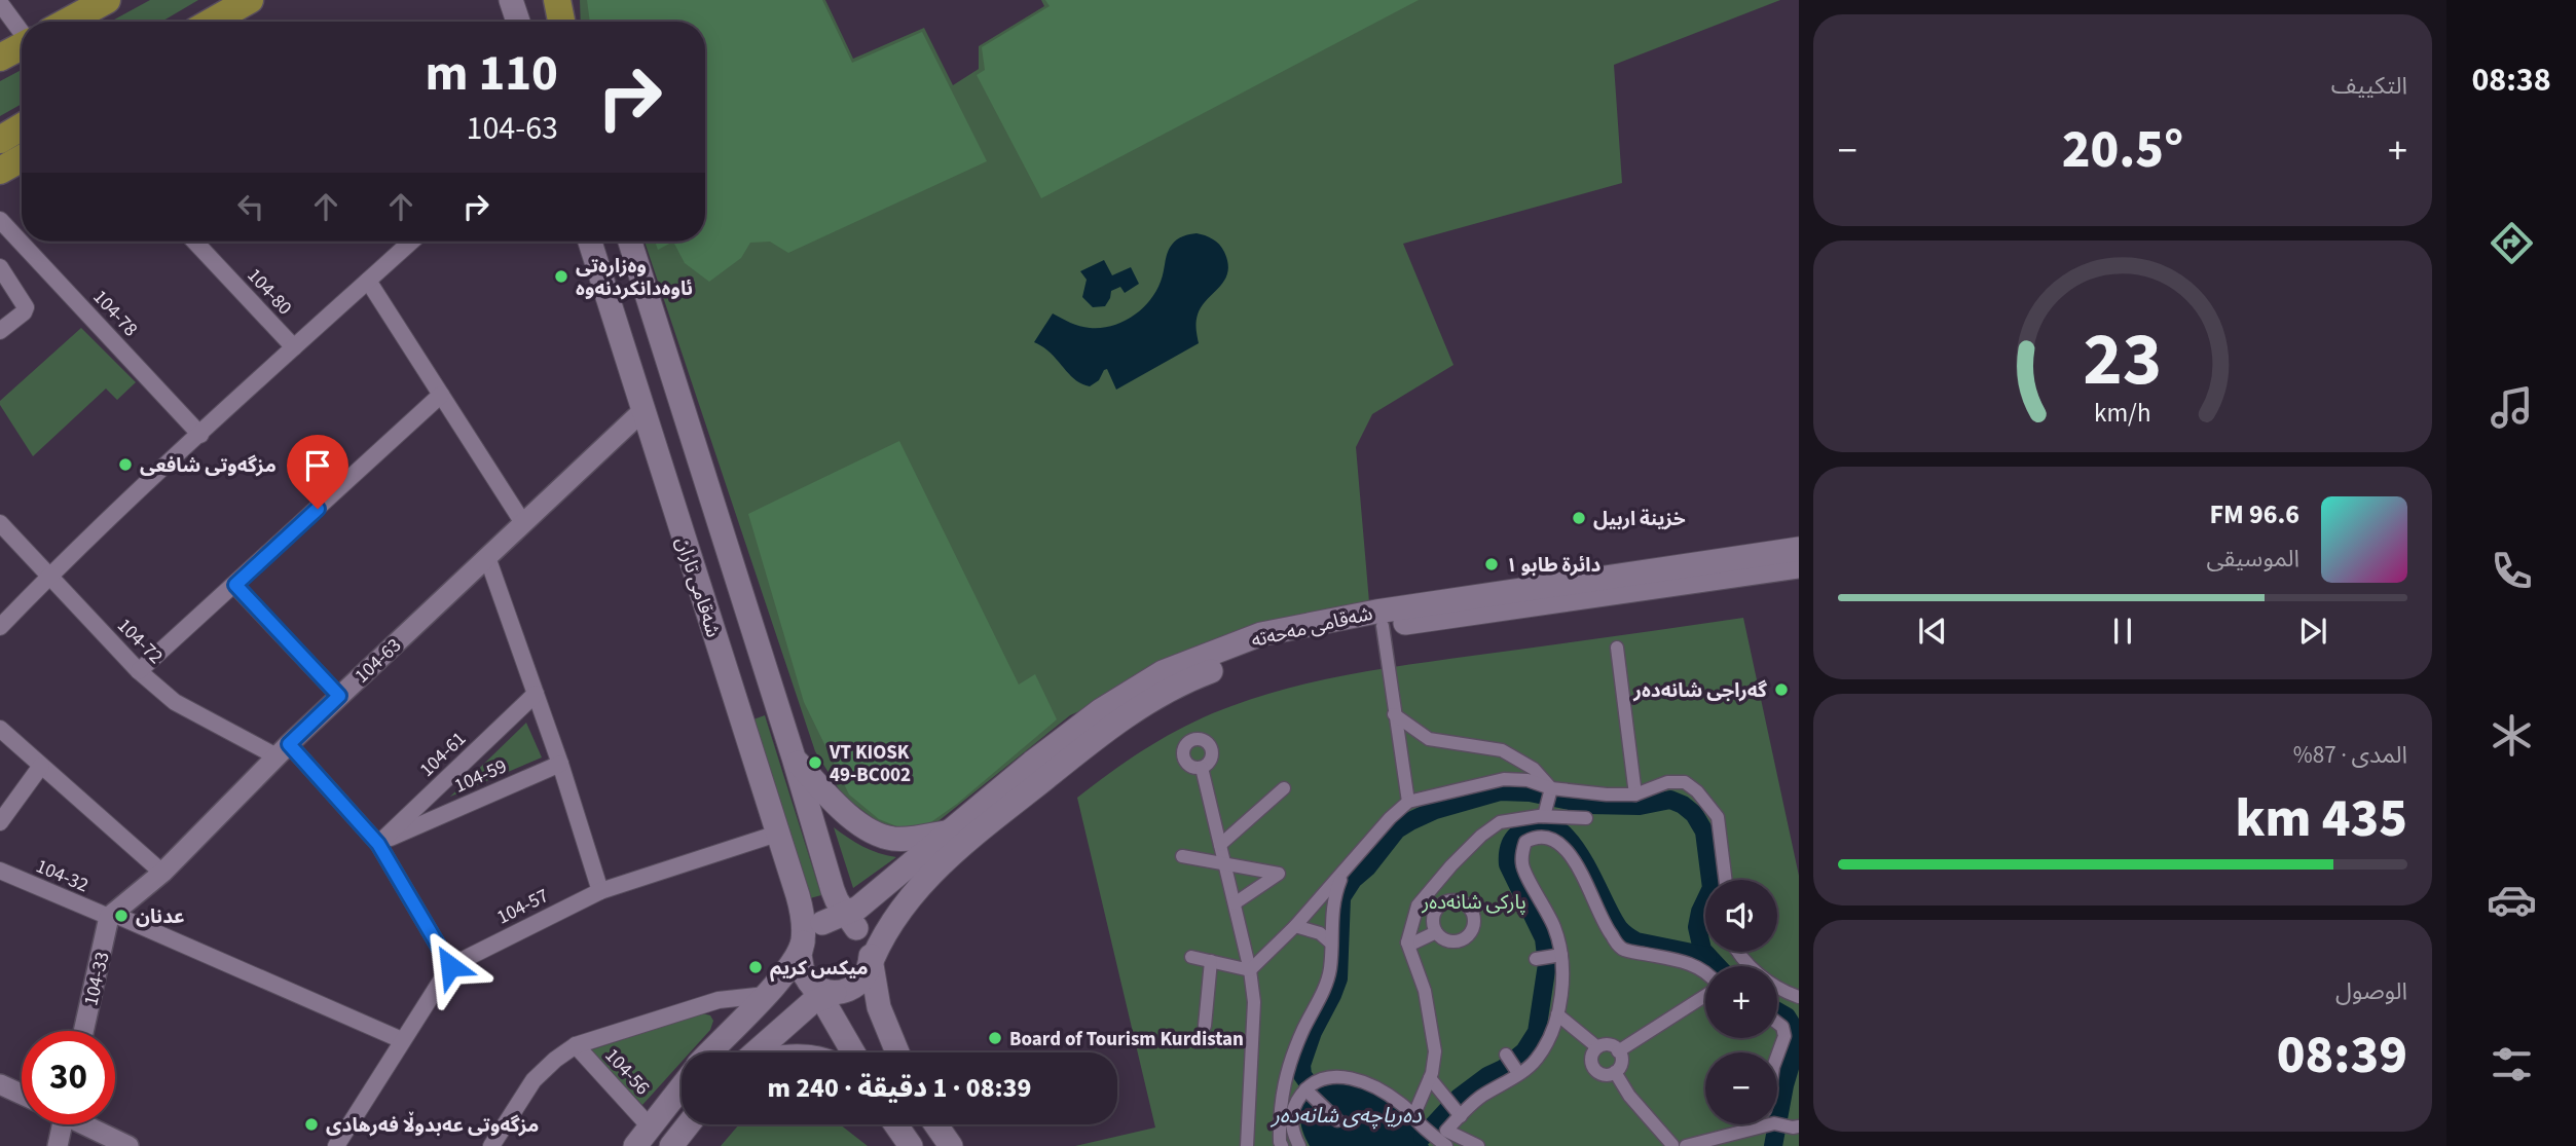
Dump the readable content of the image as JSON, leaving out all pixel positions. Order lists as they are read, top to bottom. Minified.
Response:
{"streets":{"main road":["شەقامی تاران","شەقامی مەحەتە"],"street":["104-80","104-78","104-72","104-63","104-61","104-59","104-32","104-57","104-33","104-56"]},"crossings":[["شەقامی تاران","شەقامی مەحەتە"],["شەقامی تاران","104-63"],["شەقامی تاران","104-57"],["104-72","104-63"],["104-72","104-61"],["104-72","104-59"],["104-72","104-57"],["104-63","104-32"],["104-63","104-33"],["104-61","104-59"],["104-32","104-33"]],"water":["دەریاچەی شانەدەر"],"parks":["پارکی شانەدەر"],"places":["وەزارەتی ئاوەدانکردنەوە","مزگەوتی شافعی","خزينة اربيل","دائرة طابو ١","گەراجی شانەدەر","VT KIOSK 49-BC002","عدنان","ميكس كريم","Board of Tourism Kurdistan","مزگەوتی عەبدوڵا فەرهادی"],"page":{"tabs":"08:38","tile":["التكييف",["المدى · 87%","435 km"],["الوصول","08:39"]],"turn":["110 m","104-63"],"heat":["−","20.5°","+"],"song":["96.6 FM","الموسيقى"],"map_buttons":["+","−"],"limit":"30","trip":"08:39 · 1 دقيقة · 240 m","gauge":["23","km/h"]}}
